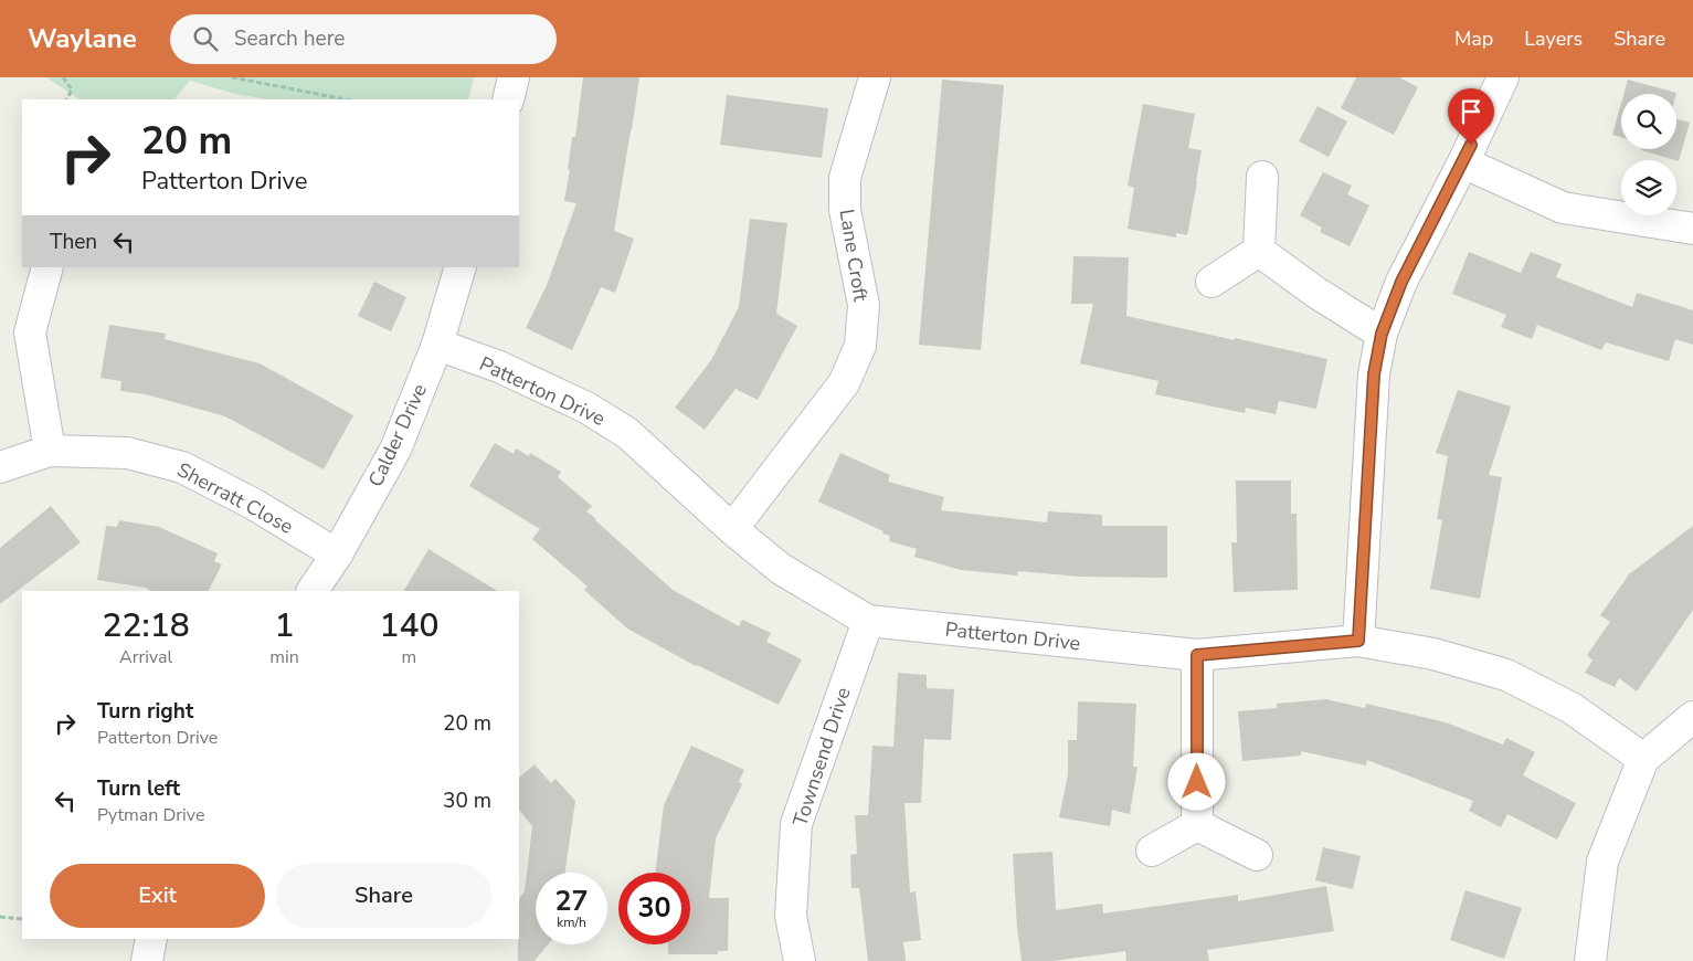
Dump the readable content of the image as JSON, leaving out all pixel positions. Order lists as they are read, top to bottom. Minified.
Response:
{"streets":{"street":["Lane Croft","Patterton Drive","Calder Drive","Sherratt Close","Townsend Drive"]},"crossings":[["Lane Croft","Patterton Drive"],["Patterton Drive","Calder Drive"],["Patterton Drive","Townsend Drive"],["Calder Drive","Sherratt Close"]],"page":{"header":"Waylane","search":"Search here","nav":["Map","Layers","Share"],"turn":["20 m","Patterton Drive"],"then":"Then","eta":["22:18","Arrival","1","min","140","m"],"list":[{"name":"Turn right","note":"Patterton Drive","value":"20 m"},{"name":"Turn left","note":"Pytman Drive","value":"30 m"}],"buttons":["Exit","Share"],"speed":"27 km/h","limit":"30"}}
